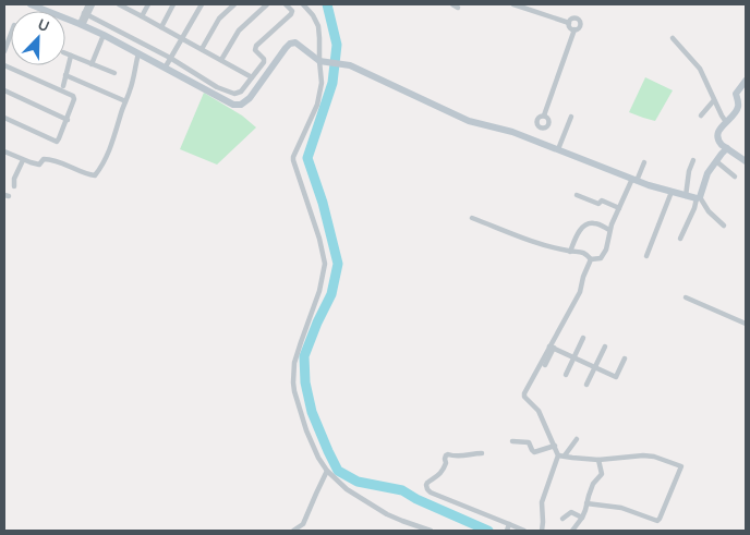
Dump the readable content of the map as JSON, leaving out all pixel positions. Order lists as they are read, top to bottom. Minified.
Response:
{"north":"top right"}
